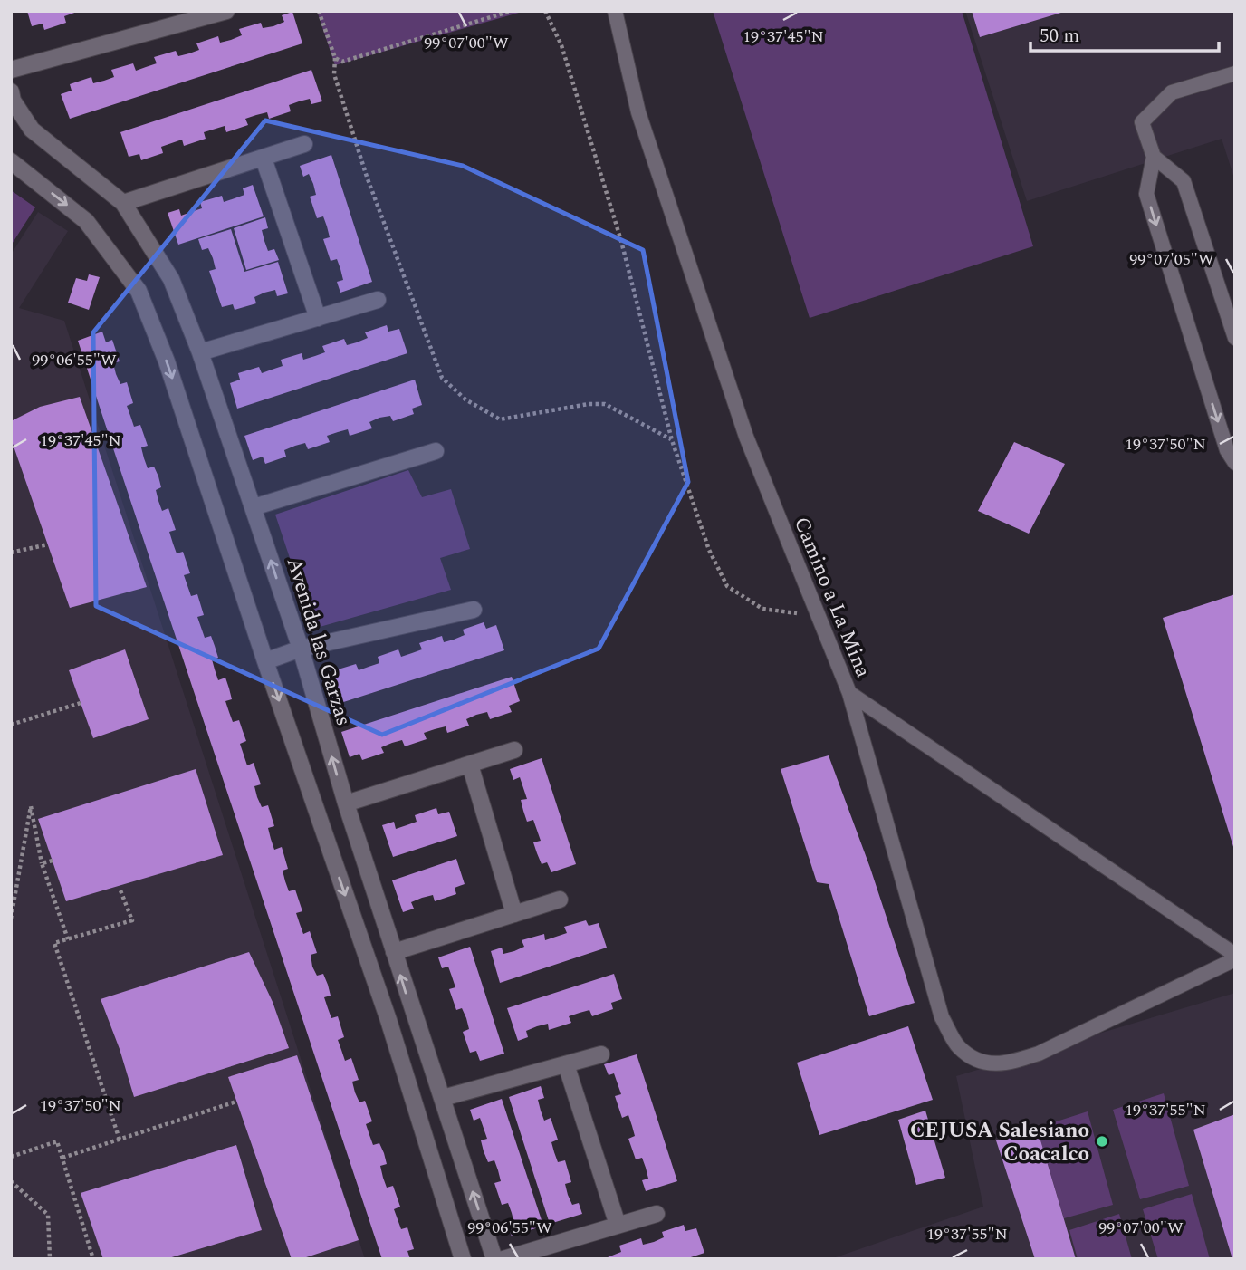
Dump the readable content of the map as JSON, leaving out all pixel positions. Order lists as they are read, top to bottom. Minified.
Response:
{"streets":{"street":["Avenida las Garzas"],"lane":["Camino a La Mina"]},"places":["CEJUSA Salesiano Coacalco"],"scale_bar":"50 m","coordinates":["19°37'45\"N","99°07'00\"W","99°07'05\"W","99°06'55\"W","19°37'50\"N","19°37'55\"N"]}
